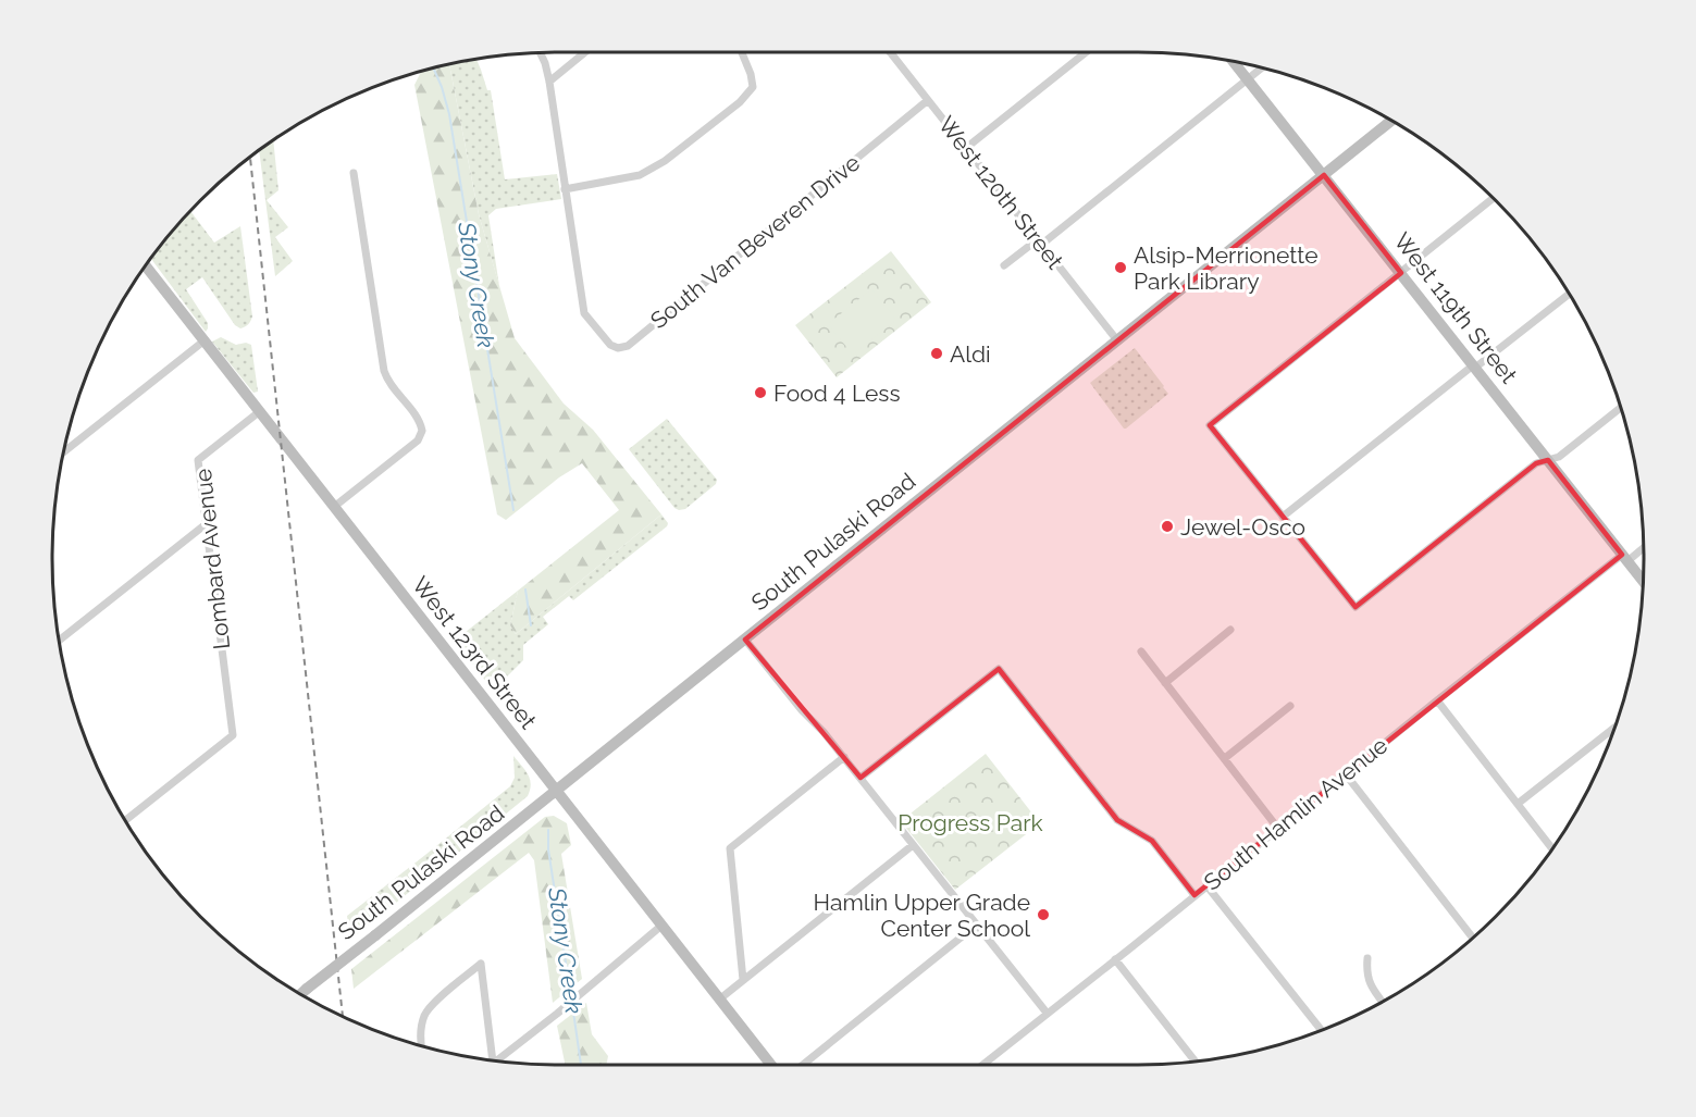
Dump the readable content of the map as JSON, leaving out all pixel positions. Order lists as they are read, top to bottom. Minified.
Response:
{"streets":{"street":["West 120th Street","South Van Beveren Drive","West 119th Street","South Pulaski Road","Lombard Avenue","West 123rd Street","South Hamlin Avenue"]},"crossings":[["West 120th Street","South Van Beveren Drive"],["West 120th Street","South Pulaski Road"],["West 119th Street","South Pulaski Road"],["West 119th Street","South Hamlin Avenue"],["South Pulaski Road","West 123rd Street"],["Lombard Avenue","West 123rd Street"]],"water":["Stony Creek"],"parks":["Progress Park"],"places":["Alsip-Merrionette Park Library","Aldi","Food 4 Less","Jewel-Osco","Hamlin Upper Grade Center School"]}
